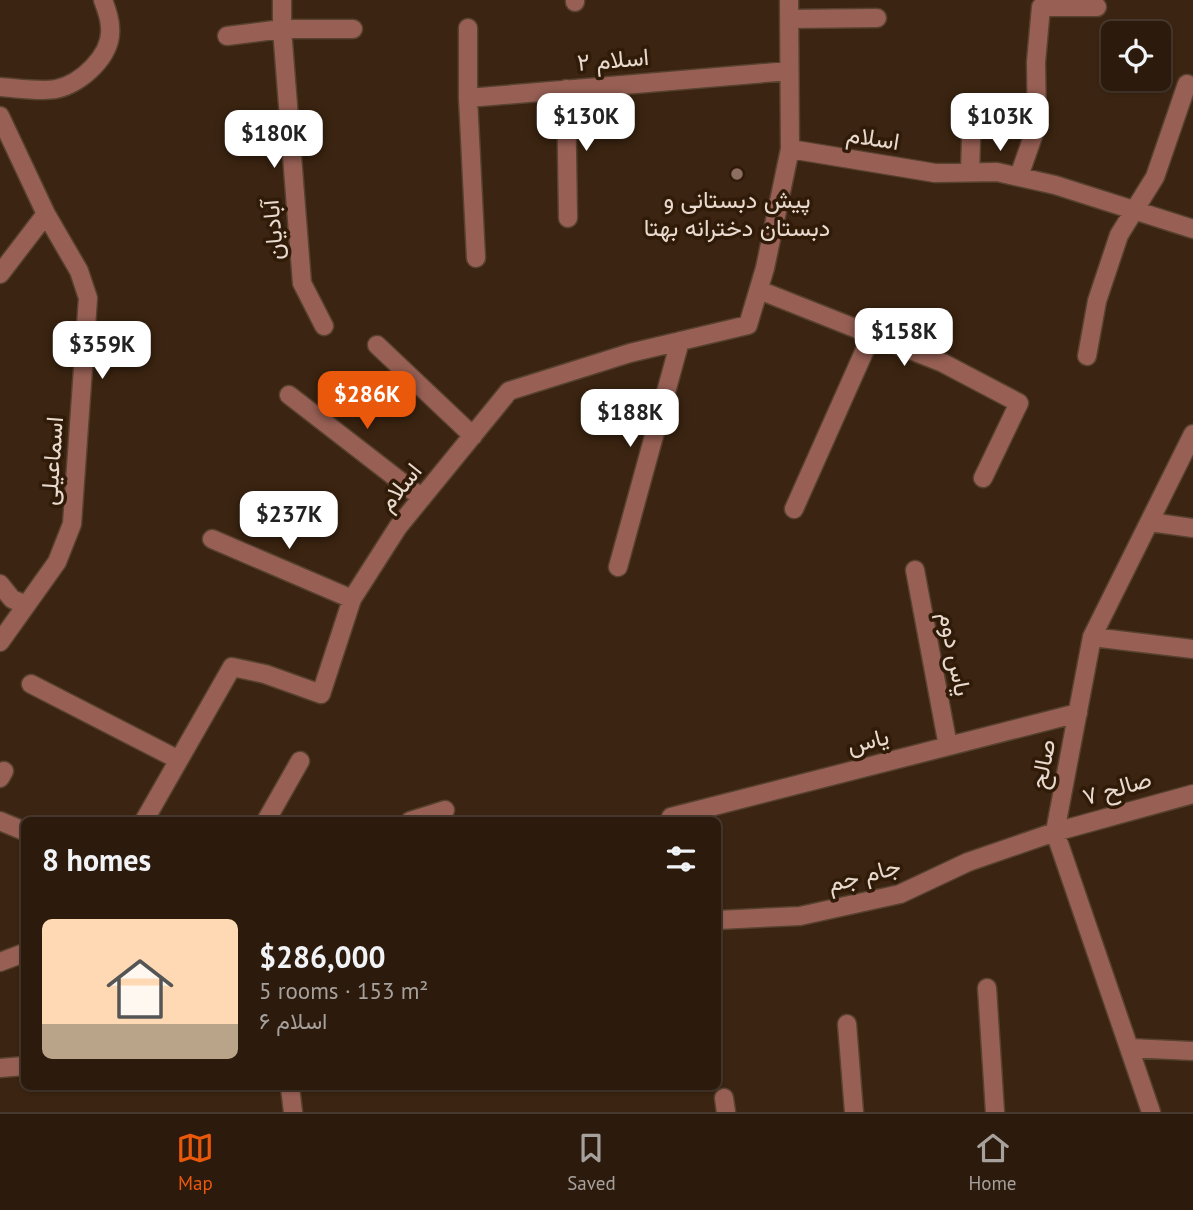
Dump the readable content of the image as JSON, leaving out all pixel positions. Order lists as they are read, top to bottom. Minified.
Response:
{"streets":{"street":["اسلام ۲","اسلام","آبادیان","اسماعیلی","یاس دوم","یاس","صالح","صالح ۷","جام جم"]},"crossings":[["اسلام ۲","اسلام"],["یاس دوم","یاس"],["یاس","صالح"],["صالح","صالح ۷"],["صالح","جام جم"],["صالح ۷","جام جم"]],"places":["پیش دبستانی و دبستان دخترانه بهتا"],"page":{"price":["$130K","$103K","$180K","$158K","$359K","$286K","$188K","$237K"],"heading":"8 homes","list":[{"name":"$286,000","note":"5 rooms · 153 m² · اسلام ۶"}],"tabs":["Map","Saved","Home"]}}
